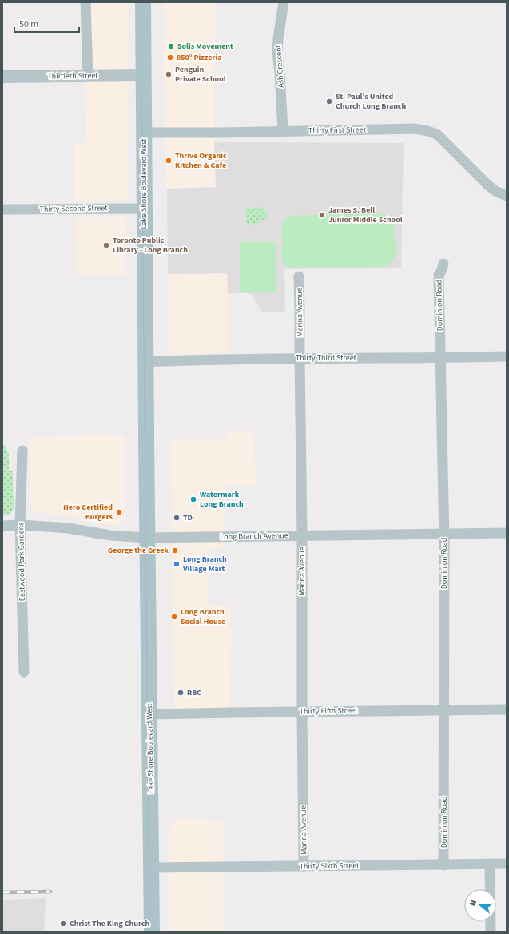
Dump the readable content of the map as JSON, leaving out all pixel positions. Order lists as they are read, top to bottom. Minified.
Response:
{"streets":{"main road":["Lake Shore Boulevard West"],"street":["Ash Crescent","Thirtieth Street","Thirty First Street","Thirty Second Street","Dominion Road","Marina Avenue","Thirty Third Street","Long Branch Avenue","Eastwood Park Gardens","Thirty Fifth Street","Thirty Sixth Street"]},"crossings":[["Ash Crescent","Thirty First Street"],["Thirtieth Street","Lake Shore Boulevard West"],["Thirty First Street","Lake Shore Boulevard West"],["Lake Shore Boulevard West","Thirty Second Street"],["Lake Shore Boulevard West","Thirty Third Street"],["Lake Shore Boulevard West","Long Branch Avenue"],["Lake Shore Boulevard West","Thirty Fifth Street"],["Lake Shore Boulevard West","Thirty Sixth Street"],["Dominion Road","Thirty Third Street"],["Dominion Road","Long Branch Avenue"],["Dominion Road","Thirty Fifth Street"],["Dominion Road","Thirty Sixth Street"],["Marina Avenue","Thirty Third Street"],["Marina Avenue","Long Branch Avenue"],["Marina Avenue","Thirty Fifth Street"],["Marina Avenue","Thirty Sixth Street"],["Long Branch Avenue","Eastwood Park Gardens"]],"places":["Solis Movement","850° Pizzeria","Penguin Private School","St. Paul's United Church Long Branch","Thrive Organic Kitchen & Cafe","James S. Bell Junior Middle School","Toronto Public Library - Long Branch","Watermark Long Branch","Hero Certified Burgers","TD","George the Greek","Long Branch Village Mart","Long Branch Social House","RBC","Christ The King Church"],"scale_bar":"50 m","north":"left"}
